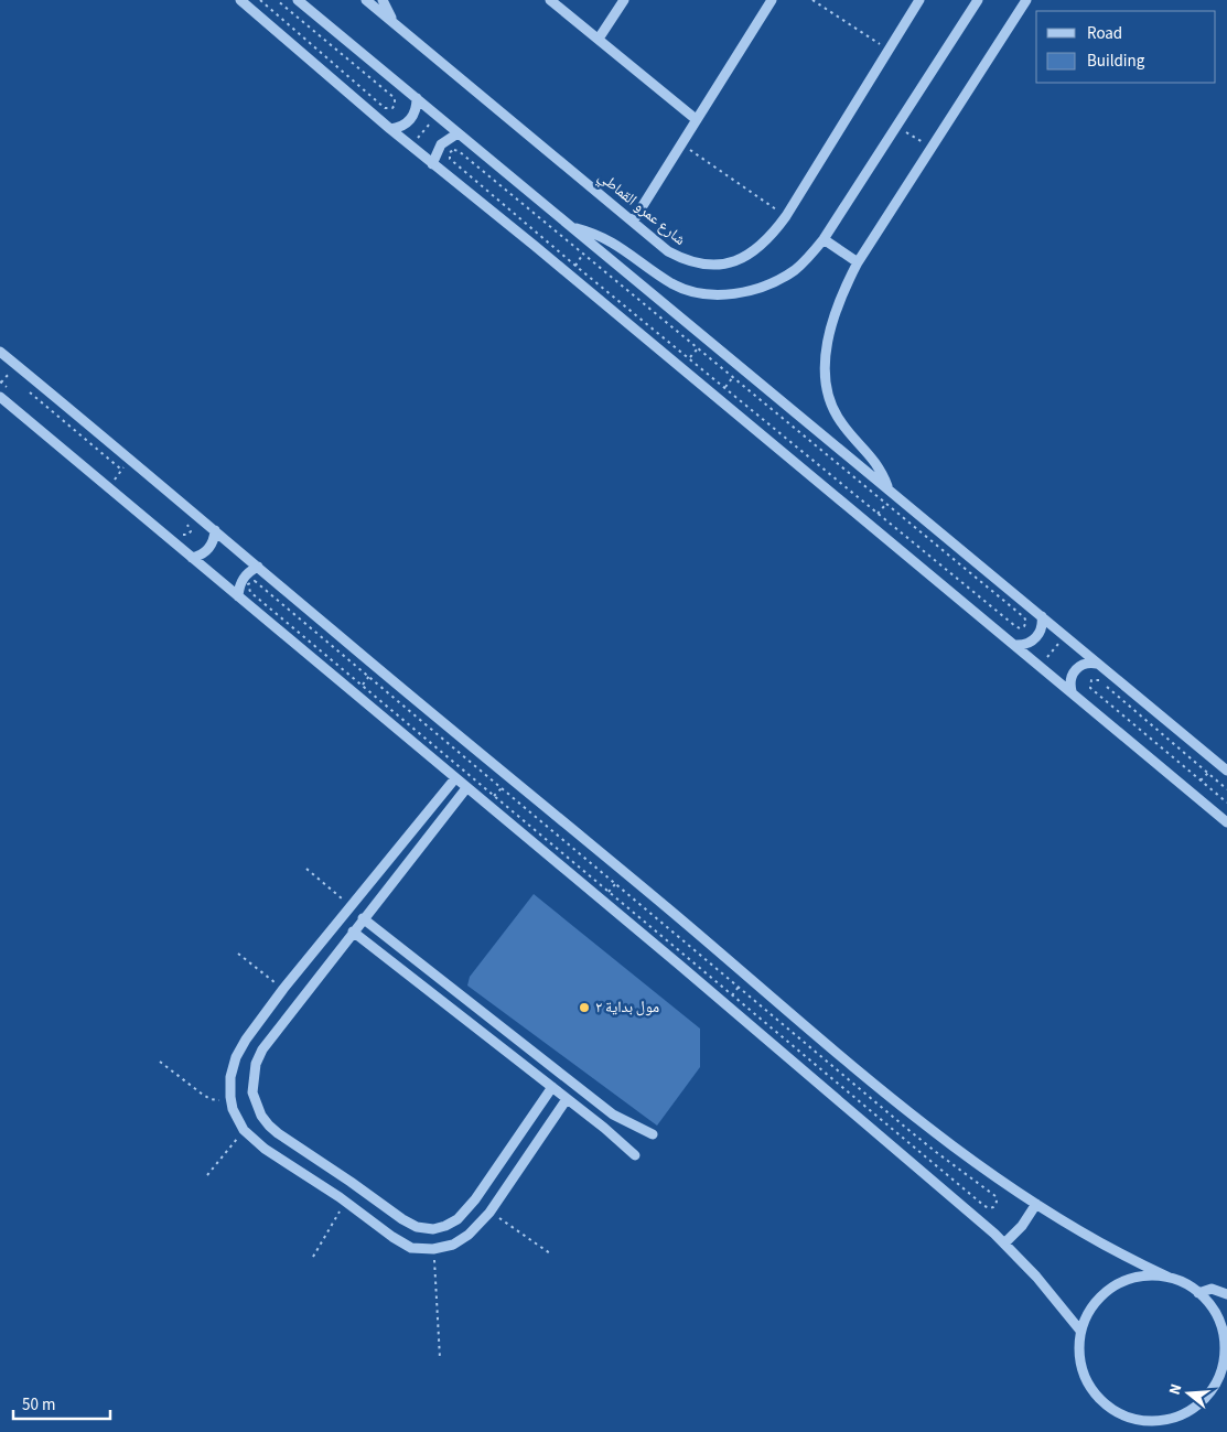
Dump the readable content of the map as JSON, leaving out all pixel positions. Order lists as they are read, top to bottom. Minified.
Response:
{"streets":{"street":["شارع عمرو القماطي"]},"places":["مول بداية ۲"],"legend":["Road","Building"],"scale_bar":"50 m","north":"left"}
